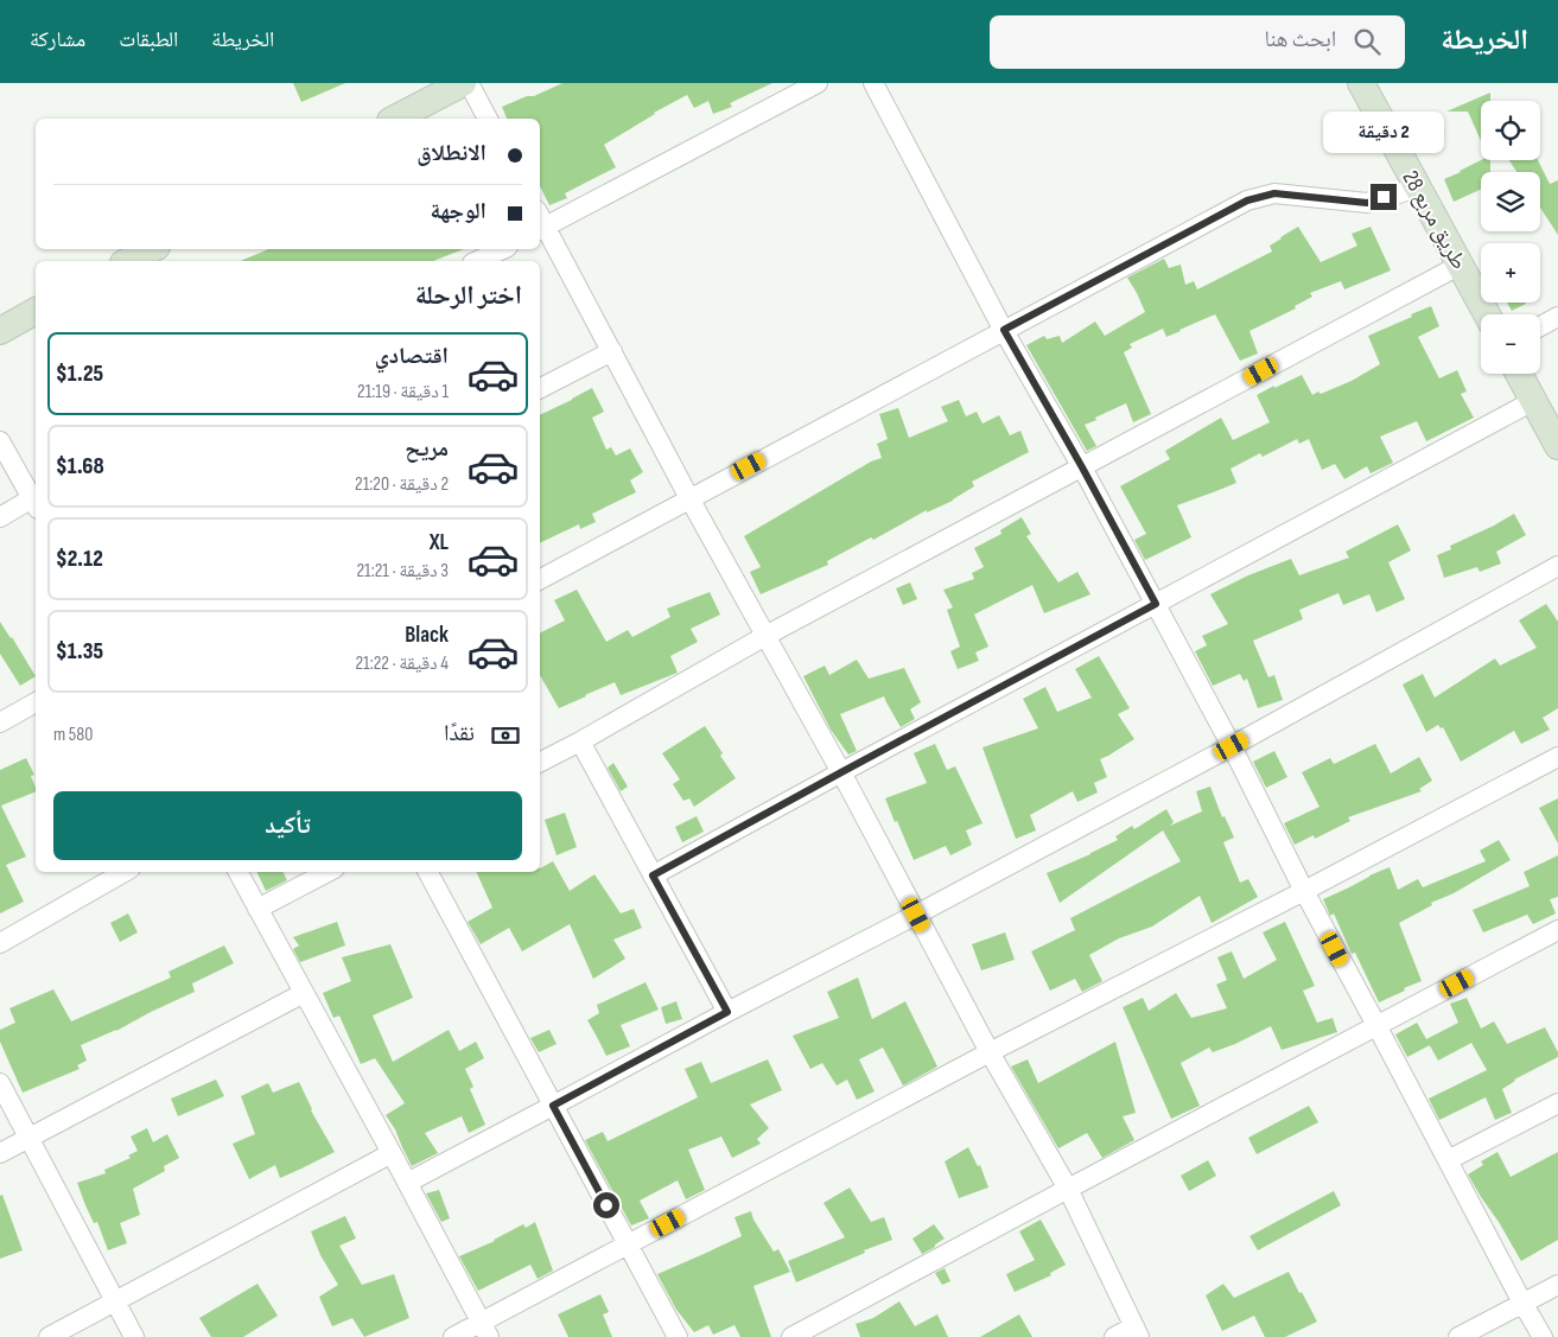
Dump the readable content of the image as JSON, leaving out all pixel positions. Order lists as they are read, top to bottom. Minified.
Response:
{"streets":{"street":["طريق مربع 28"]},"page":{"header":"الخريطة","search":"ابحث هنا","nav":["الخريطة","الطبقات","مشاركة"],"map_buttons":["+","−"],"bubble":"2 دقيقة","banner":["الانطلاق","الوجهة"],"heading":"اختر الرحلة","list":[{"name":"اقتصادي","note":"1 دقيقة · 21:19","value":"$1.25"},{"name":"مريح","note":"2 دقيقة · 21:20","value":"$1.68"},{"name":"XL","note":"3 دقيقة · 21:21","value":"$2.12"},{"name":"Black","note":"4 دقيقة · 21:22","value":"$1.35"}],"pay":["نقدًا","580 m"],"buttons":"تأكيد"}}
